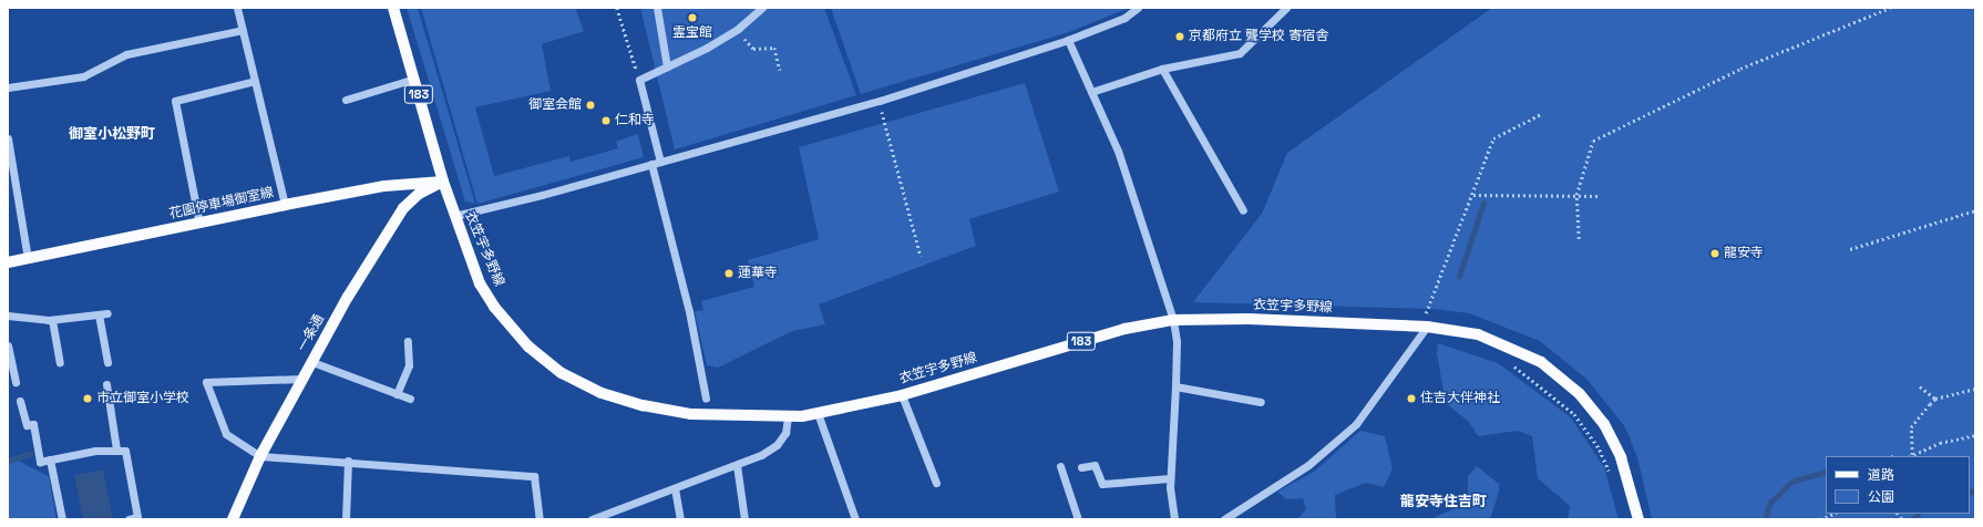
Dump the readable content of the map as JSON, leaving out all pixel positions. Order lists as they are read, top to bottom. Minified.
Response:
{"streets":{"main road":["183","花園停車場御室線","衣笠宇多野線","一条通"]},"crossings":[["花園停車場御室線","衣笠宇多野線"],["花園停車場御室線","一条通"],["衣笠宇多野線","一条通"]],"districts":["御室小松野町","龍安寺住吉町"],"places":["霊宝館","京都府立 聾学校 寄宿舎","御室会館","仁和寺","龍安寺","蓮華寺","市立御室小学校","住吉大伴神社"],"legend":["道路","公園"]}
